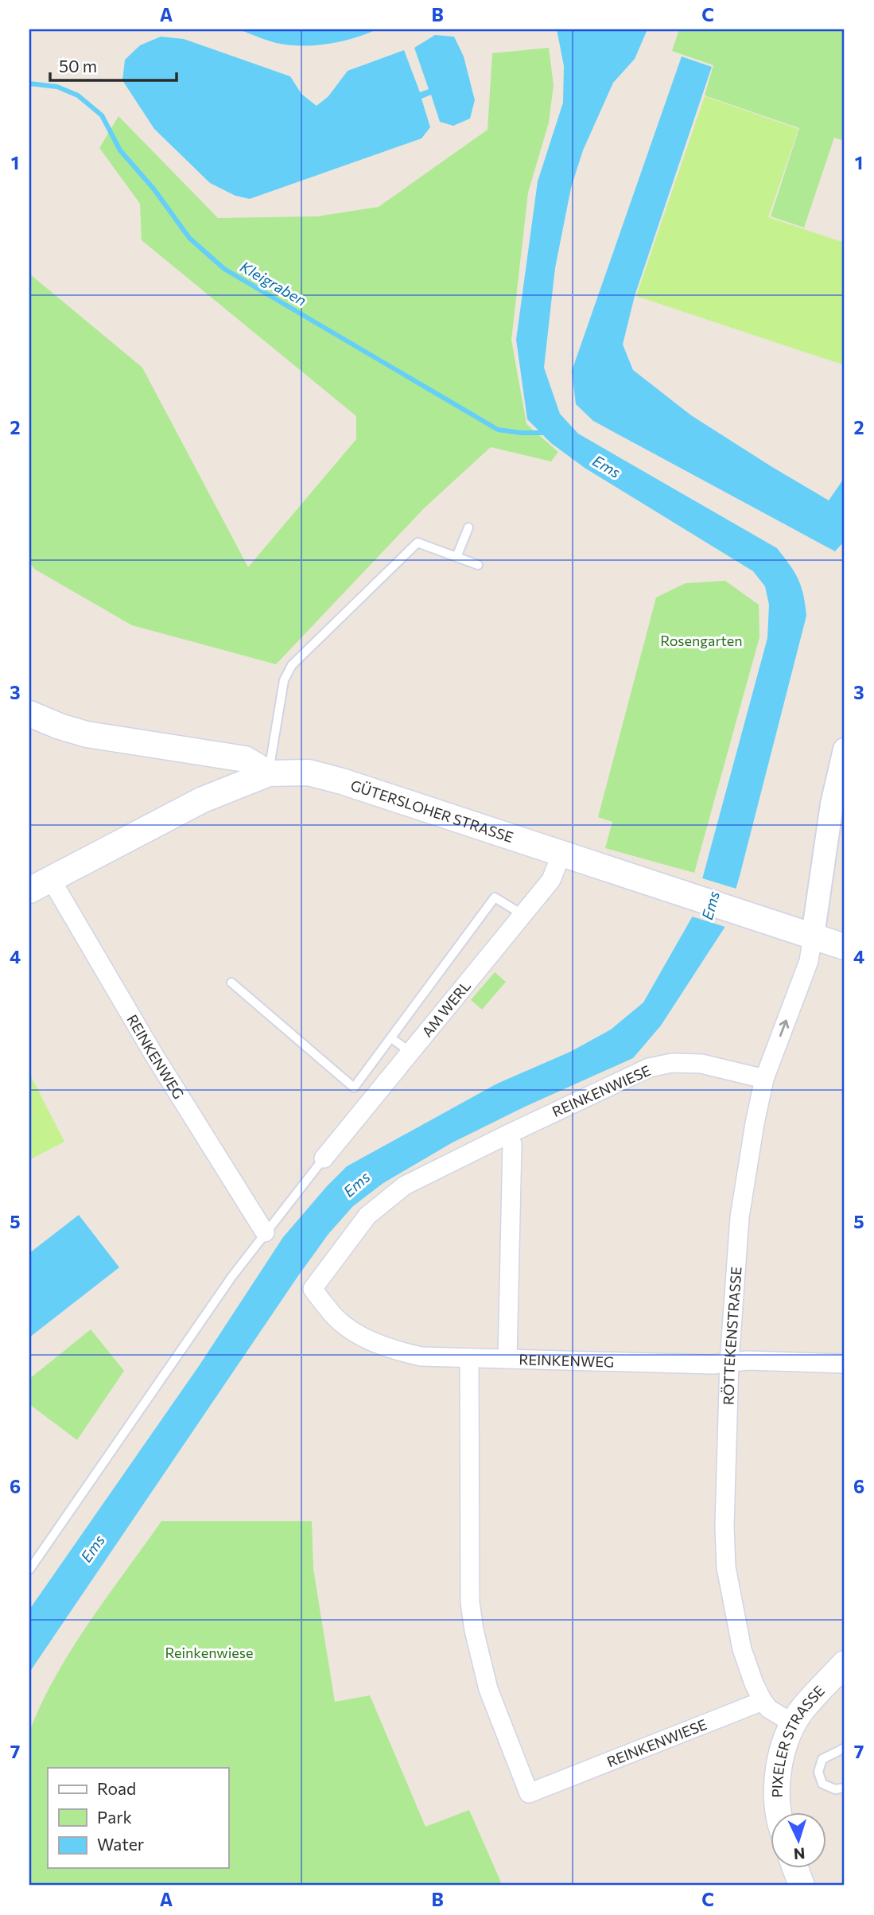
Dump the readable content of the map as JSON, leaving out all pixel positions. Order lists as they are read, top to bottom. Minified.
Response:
{"streets":{"main road":["GÜTERSLOHER STRASSE","PIXELER STRASSE"],"street":["AM WERL","REINKENWEG","REINKENWIESE","RÖTTEKENSTRASSE"]},"crossings":[["GÜTERSLOHER STRASSE","AM WERL"],["GÜTERSLOHER STRASSE","REINKENWEG"],["GÜTERSLOHER STRASSE","RÖTTEKENSTRASSE"],["REINKENWEG","REINKENWIESE"],["REINKENWEG","RÖTTEKENSTRASSE"],["REINKENWIESE","RÖTTEKENSTRASSE"],["RÖTTEKENSTRASSE","PIXELER STRASSE"]],"water":["Kleigraben","Ems"],"parks":["Rosengarten","Reinkenwiese"],"legend":["Road","Park","Water"],"scale_bar":"50 m","north":"bottom","grid":{"columns":["A","B","C"],"rows":["1","2","3","4","5","6","7"]}}
